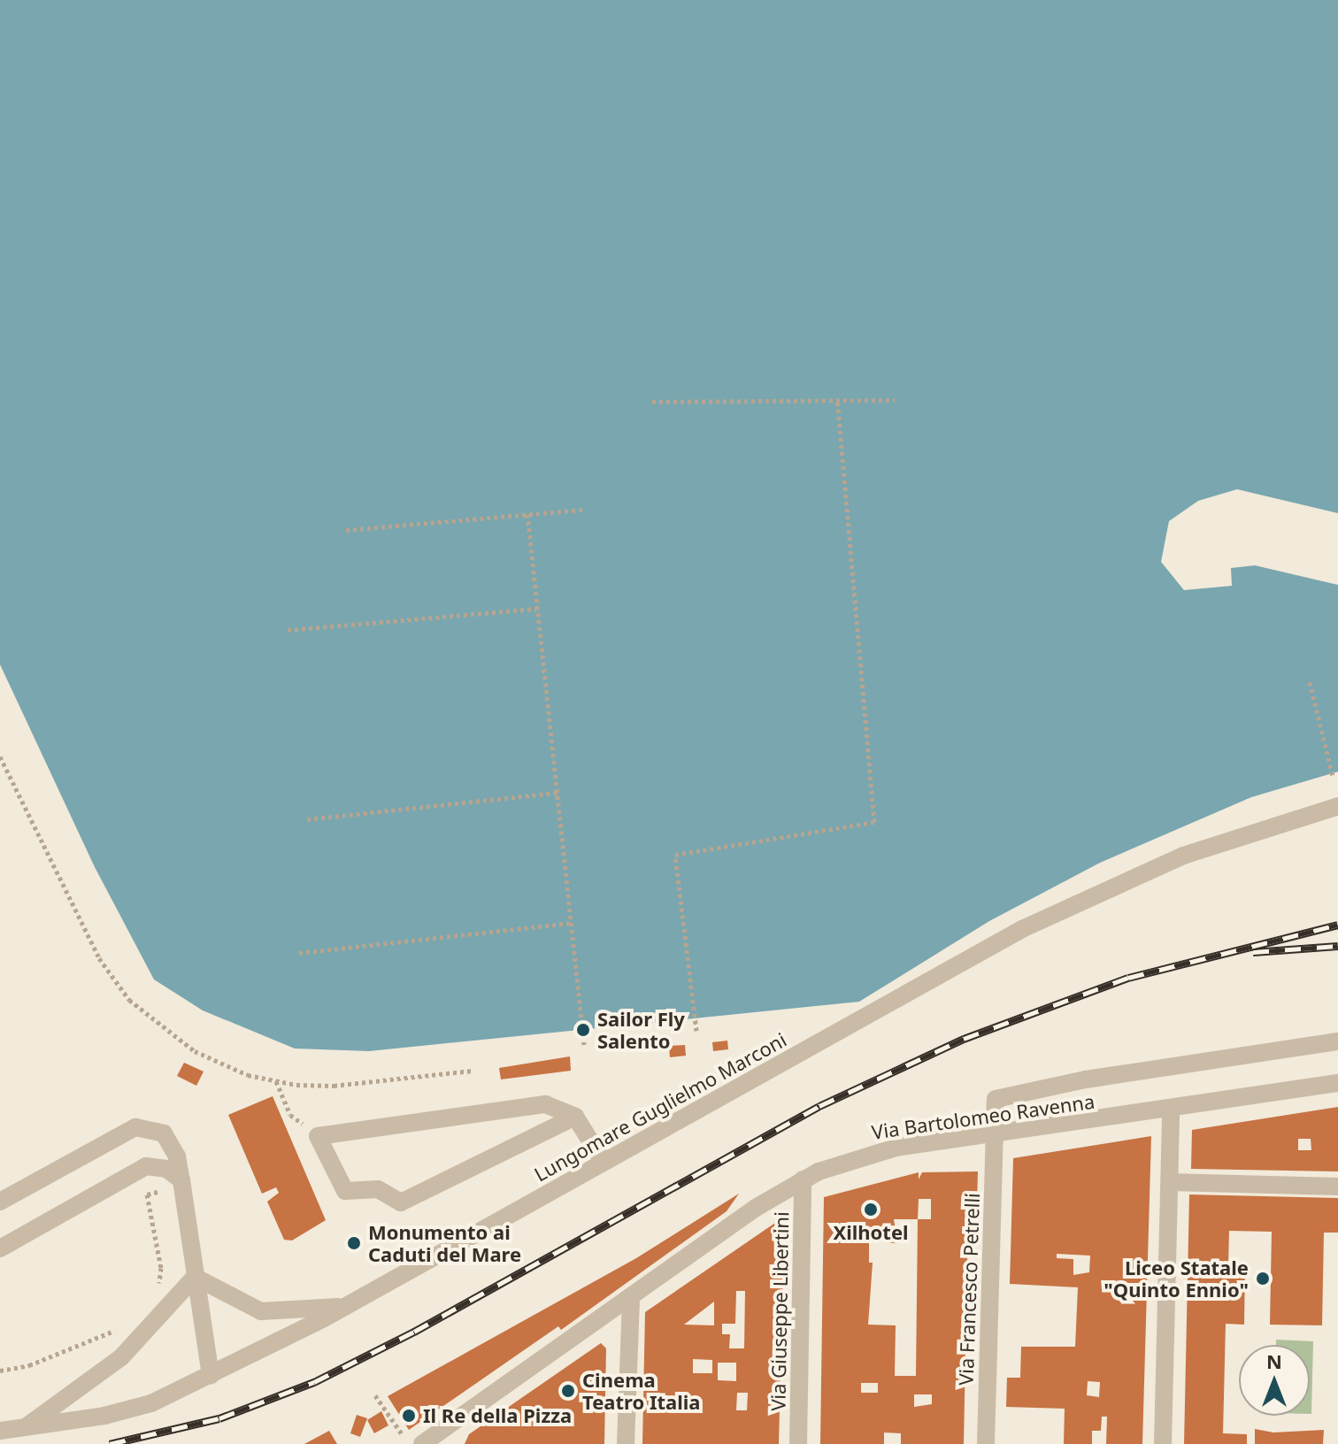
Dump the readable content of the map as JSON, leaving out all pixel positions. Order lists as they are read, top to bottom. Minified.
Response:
{"streets":{"street":["Lungomare Guglielmo Marconi","Via Bartolomeo Ravenna","Via Francesco Petrelli","Via Giuseppe Libertini"]},"crossings":[["Via Bartolomeo Ravenna","Via Francesco Petrelli"],["Via Bartolomeo Ravenna","Via Giuseppe Libertini"]],"places":["Sailor Fly Salento","Xilhotel","Monumento ai Caduti del Mare","Liceo Statale \"Quinto Ennio\"","Cinema Teatro Italia","Il Re della Pizza"],"north":"top"}
